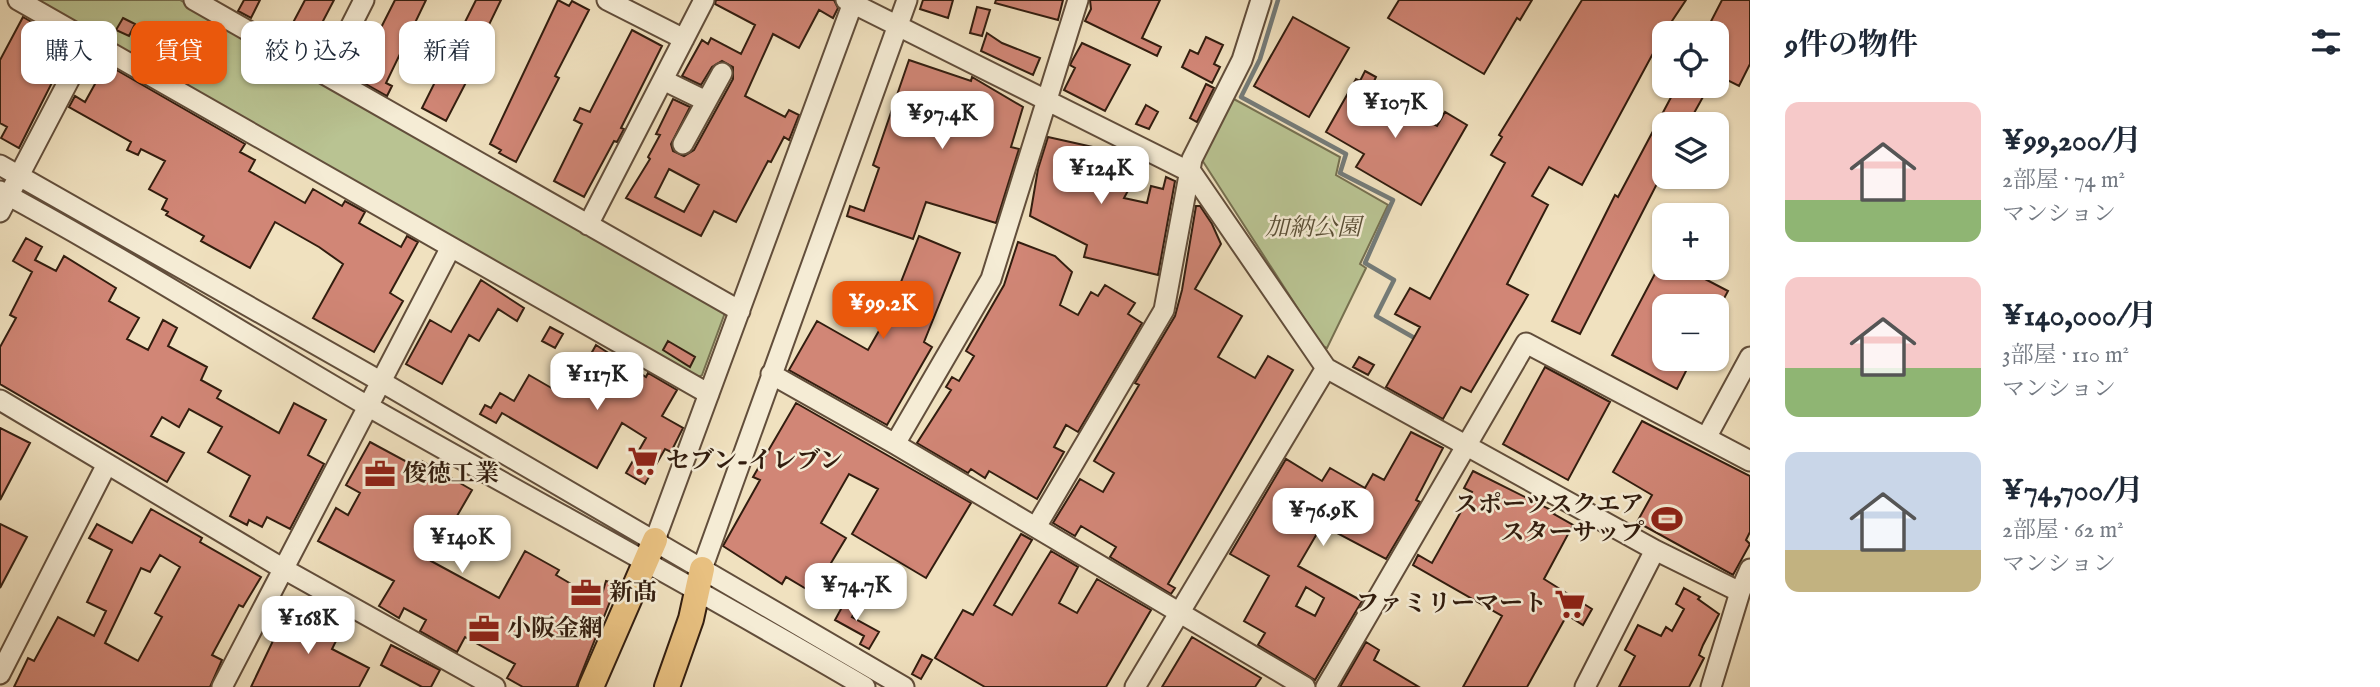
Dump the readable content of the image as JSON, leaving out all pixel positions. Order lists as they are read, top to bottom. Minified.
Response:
{"parks":["加納公園"],"places":{"supermarket":["セブン-イレブン","ファミリーマート"],"office":["俊徳工業","新髙","小阪金網"],"sports":["スポーツスクエア スターサップ"]},"page":{"heading":"9件の物件","map_buttons":["+","−"],"chip":["購入","賃貸","絞り込み","新着"],"price":["¥107K","¥97.4K","¥124K","¥99.2K","¥117K","¥76.9K","¥140K","¥74.7K","¥168K"],"list":[{"name":"¥99,200/月","note":"2部屋 · 74 m² · マンション"},{"name":"¥140,000/月","note":"3部屋 · 110 m² · マンション"},{"name":"¥74,700/月","note":"2部屋 · 62 m² · マンション"}]}}
